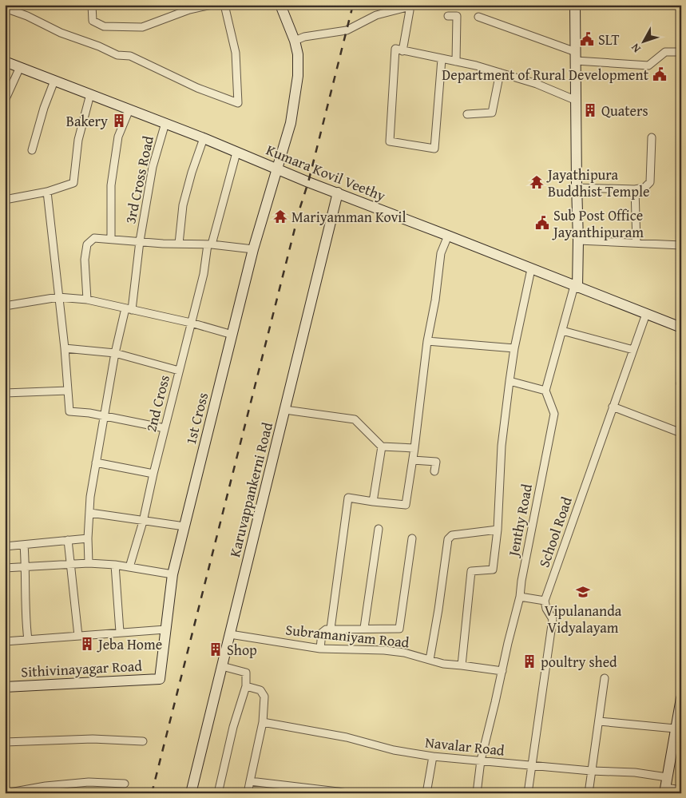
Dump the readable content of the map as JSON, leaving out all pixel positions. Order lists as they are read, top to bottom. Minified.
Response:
{"streets":{"street":["Kumara Kovil Veethy","3rd Cross Road","2nd Cross","1st Cross","Karuvappankerni Road","Jenthy Road","School Road","Subramaniyam Road","Sithivinayagar Road","Navalar Road"]},"crossings":[["Kumara Kovil Veethy","3rd Cross Road"],["Kumara Kovil Veethy","2nd Cross"],["Kumara Kovil Veethy","1st Cross"],["Kumara Kovil Veethy","Karuvappankerni Road"],["Kumara Kovil Veethy","School Road"],["1st Cross","Sithivinayagar Road"],["Karuvappankerni Road","Subramaniyam Road"],["Jenthy Road","Subramaniyam Road"],["Jenthy Road","Navalar Road"]],"places":{"public building":["SLT","Department of Rural Development","Sub Post Office Jayanthipuram"],"building":["Quaters","Bakery","Jeba Home","Shop","poultry shed"],"temple":["Jayathipura Buddhist Temple","Mariyamman Kovil"],"school or university":["Vipulananda Vidyalayam"]},"north":"bottom left"}
